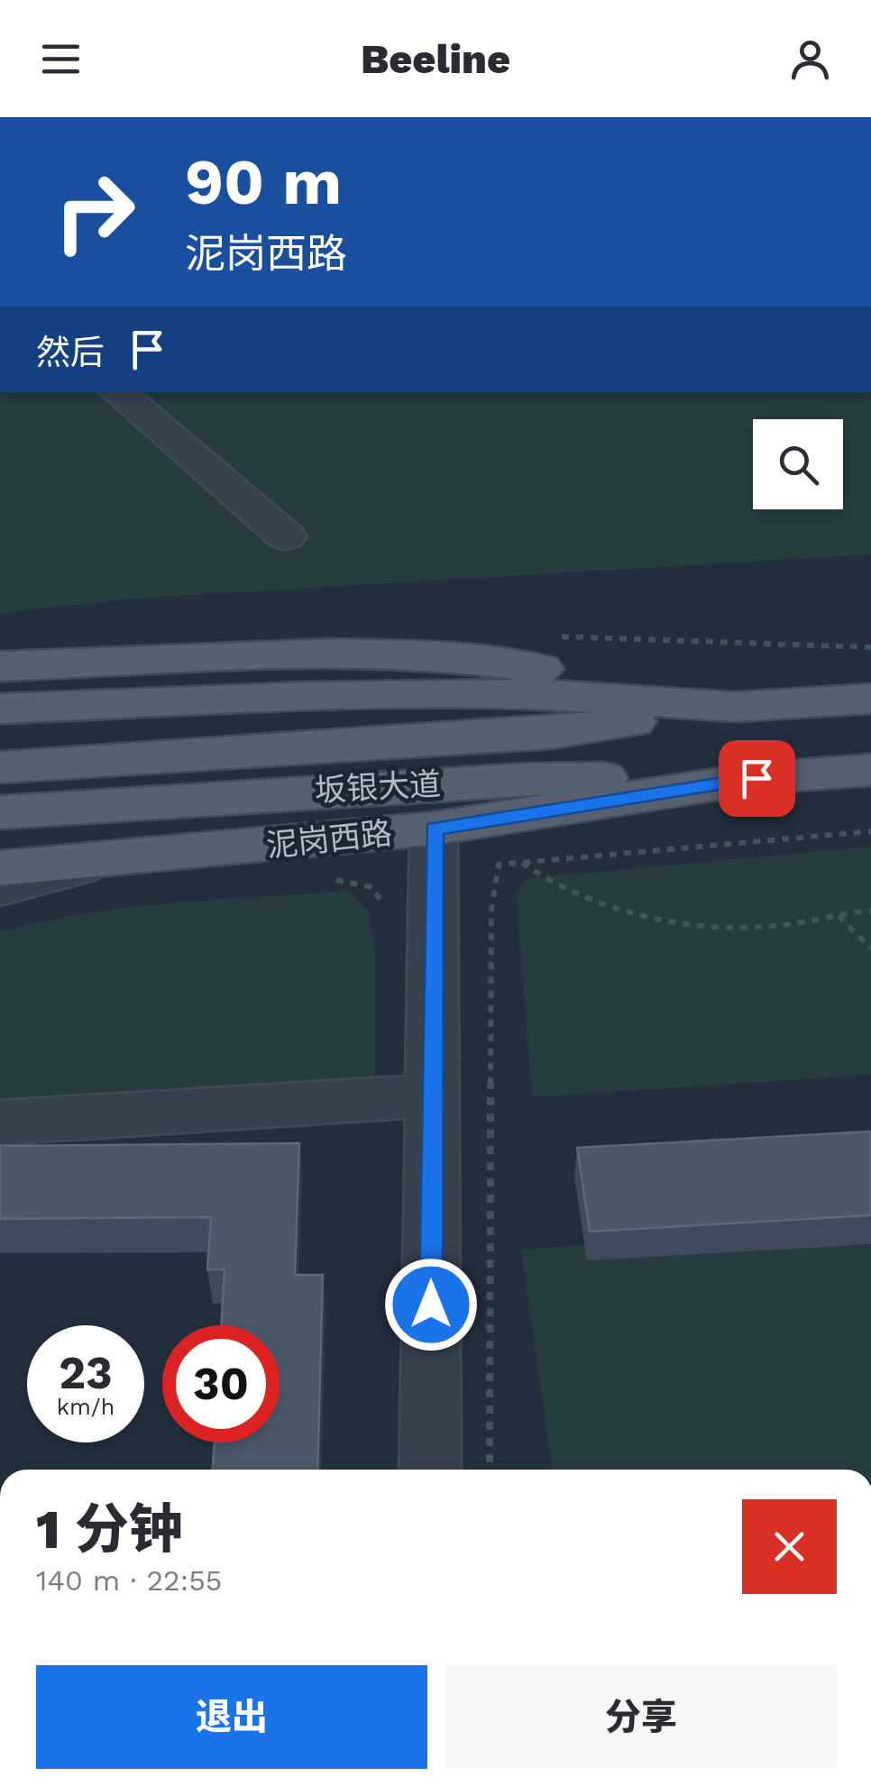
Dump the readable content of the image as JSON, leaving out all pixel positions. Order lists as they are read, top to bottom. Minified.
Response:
{"streets":{"main road":["坂银大道","泥岗西路"]},"crossings":[["坂银大道","泥岗西路"]],"page":{"header":"Beeline","turn":["90 m","泥岗西路"],"then":"然后","speed":"23 km/h","limit":"30","heading":["1 分钟","140 m · 22:55"],"buttons":["退出","分享"]}}
